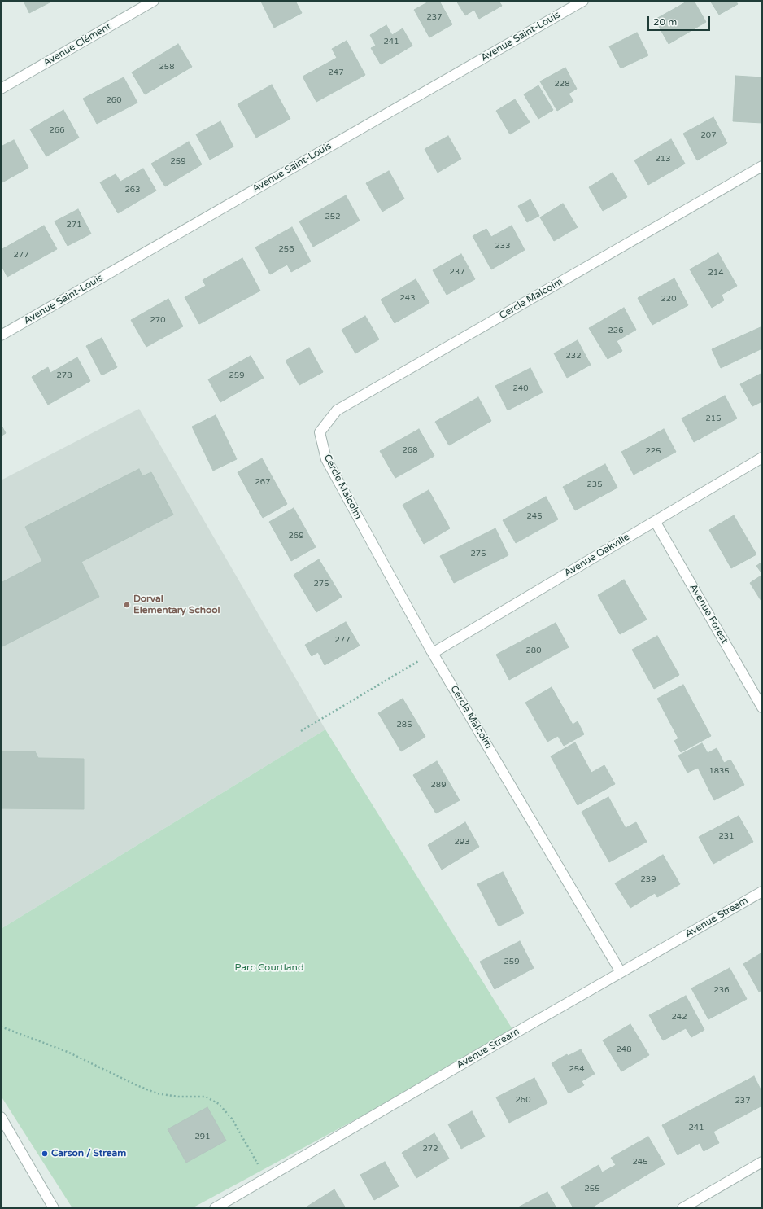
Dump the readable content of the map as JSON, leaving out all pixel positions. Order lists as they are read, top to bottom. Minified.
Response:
{"streets":{"street":["Avenue Saint-Louis","Avenue Clément","Cercle Malcolm","Avenue Oakville","Avenue Forest","Avenue Stream"]},"crossings":[["Cercle Malcolm","Avenue Oakville"],["Cercle Malcolm","Avenue Stream"],["Avenue Oakville","Avenue Forest"]],"parks":["Parc Courtland"],"places":["Dorval Elementary School","Carson / Stream"],"house_numbers":["237","241","258","247","228","260","266","207","213","259","263","252","271","233","256","277","237","214","243","220","270","226","232","278","259","240","215","268","225","267","235","245","269","275","275","277","280","285","1835","289","231","293","239","259","236","242","248","254","260","237","241","291","272","245","255"],"scale_bar":"20 m"}
